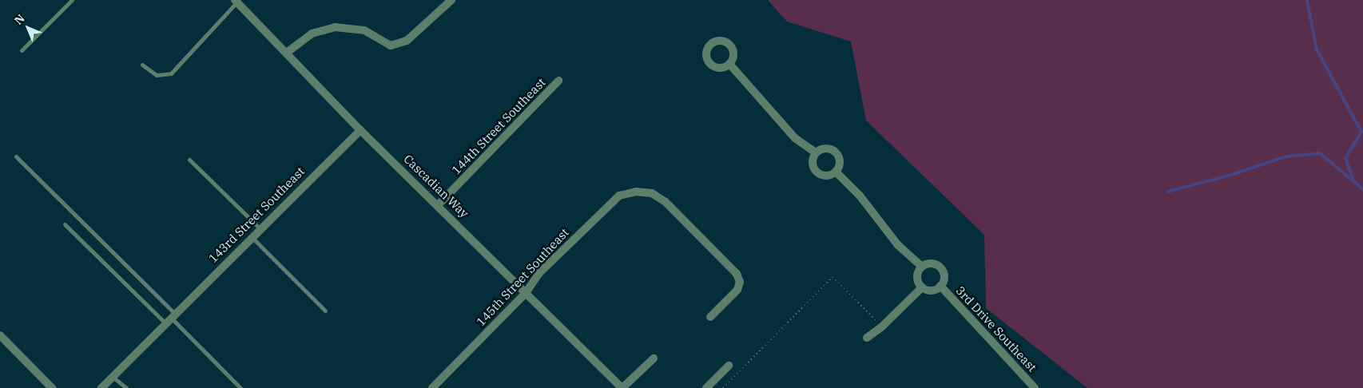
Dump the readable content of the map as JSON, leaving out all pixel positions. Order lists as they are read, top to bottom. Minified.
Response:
{"streets":{"street":["144th Street Southeast","Cascadian Way","143rd Street Southeast","145th Street Southeast","3rd Drive Southeast"]},"crossings":[["144th Street Southeast","Cascadian Way"],["Cascadian Way","143rd Street Southeast"],["Cascadian Way","145th Street Southeast"]],"north":"top left"}
